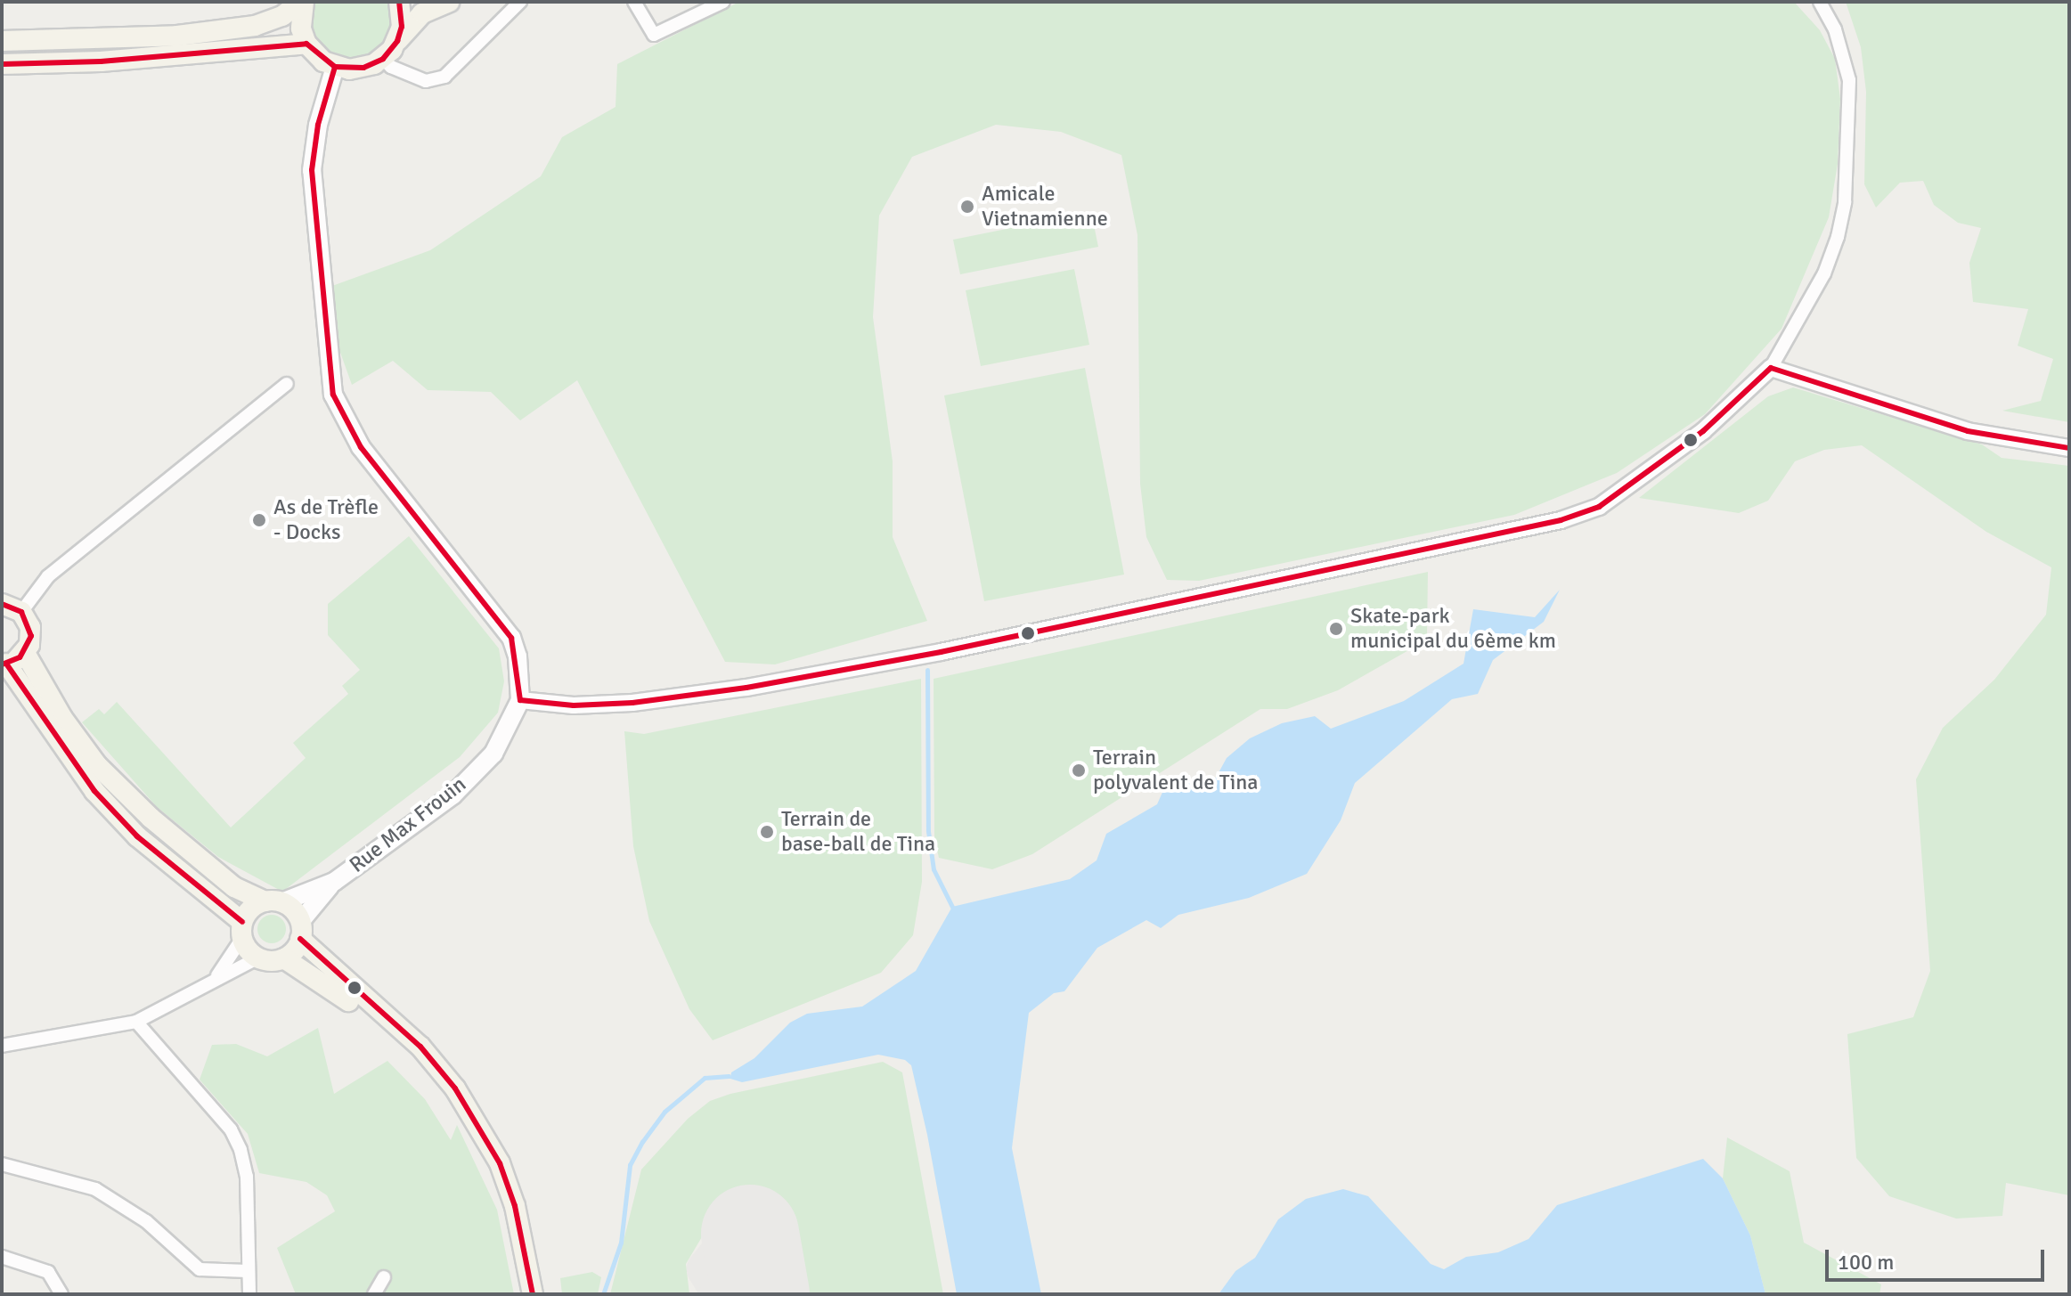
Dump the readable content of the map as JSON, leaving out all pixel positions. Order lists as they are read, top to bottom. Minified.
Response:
{"streets":{"main road":["Rue Max Frouin"]},"places":["Amicale Vietnamienne","As de Trèfle - Docks","Skate-park municipal du 6ème km","Terrain polyvalent de Tina","Terrain de base-ball de Tina"],"scale_bar":"100 m"}
